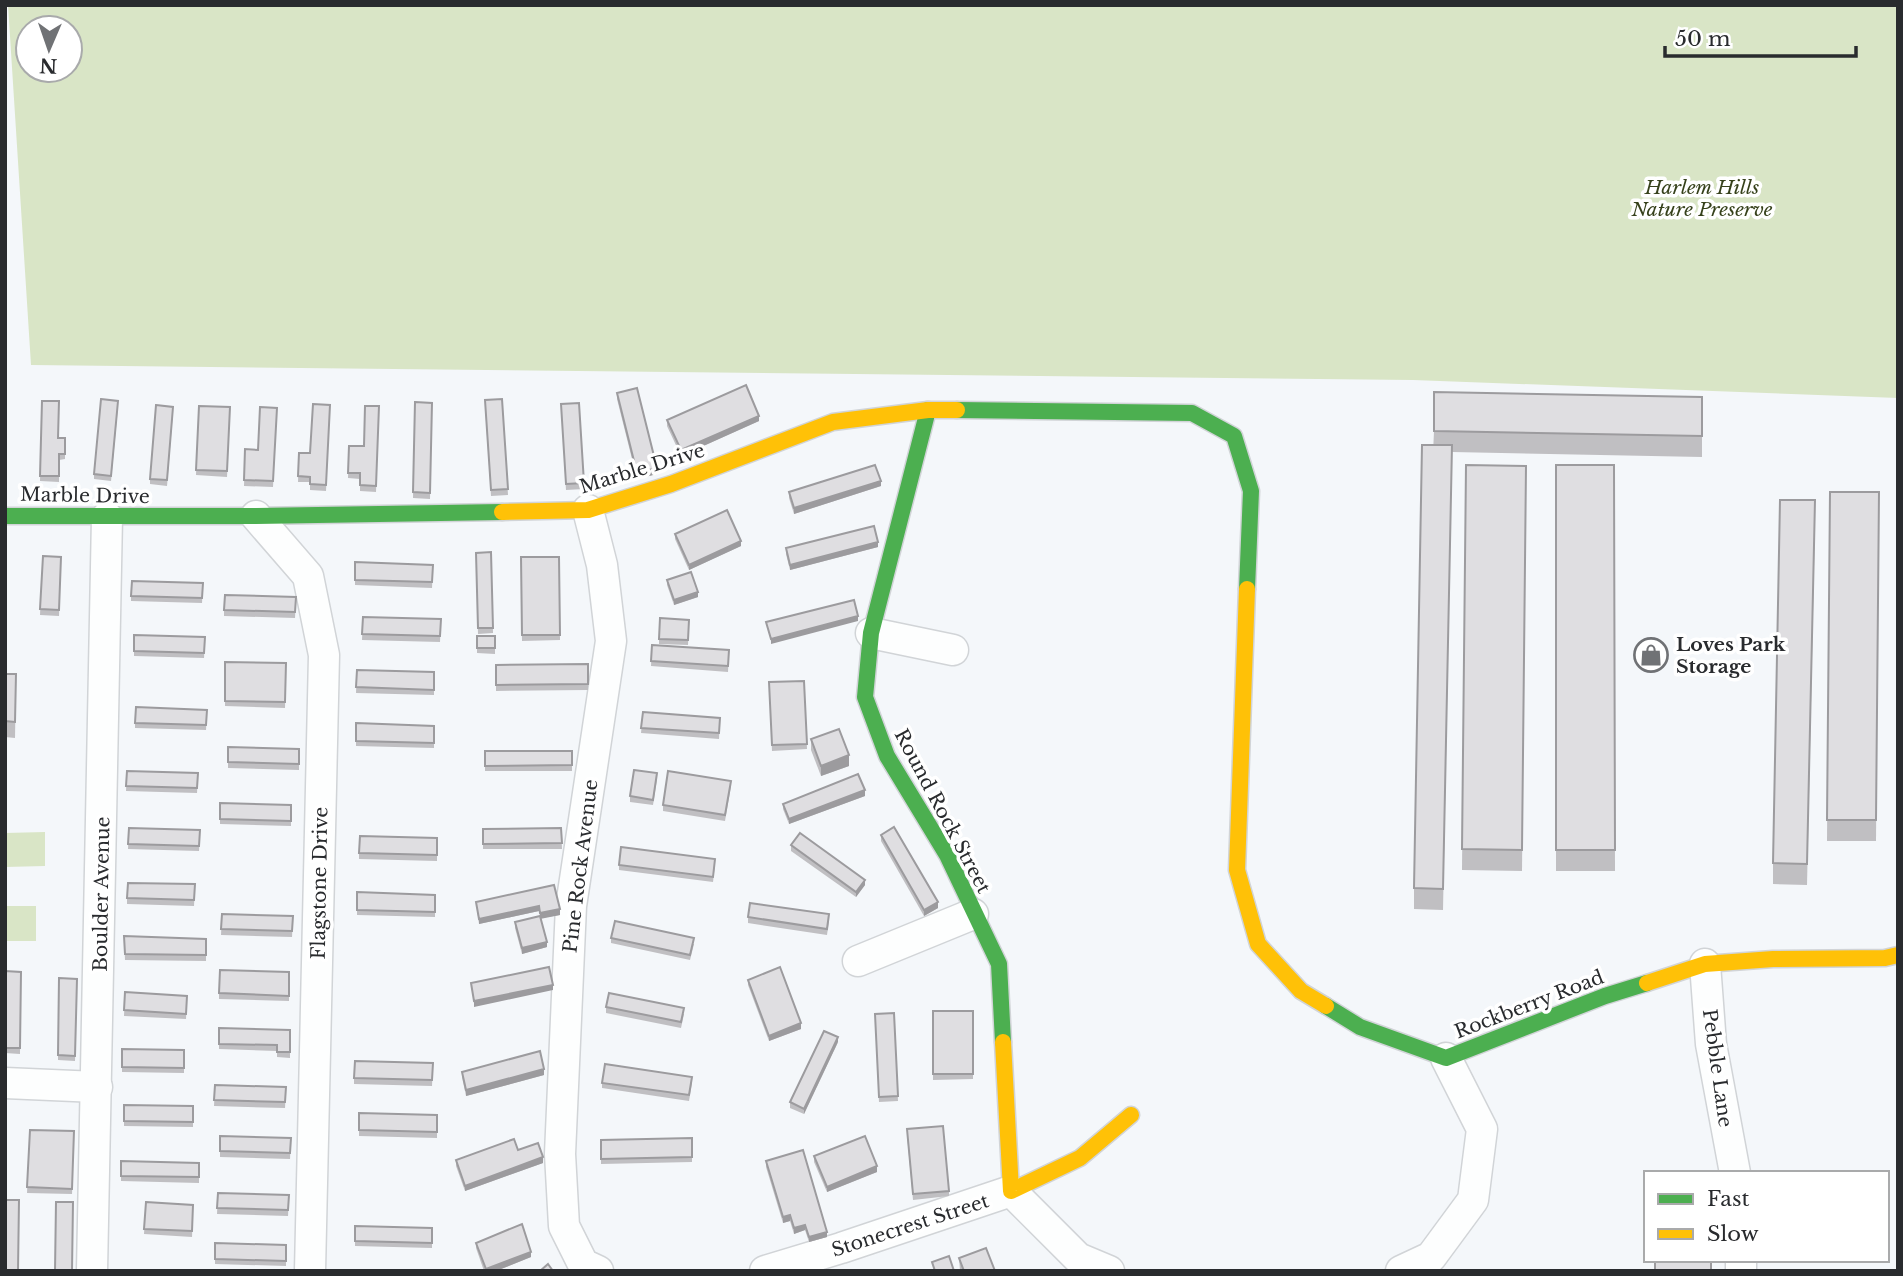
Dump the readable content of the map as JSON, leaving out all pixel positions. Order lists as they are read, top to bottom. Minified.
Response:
{"streets":{"street":["Marble Drive","Round Rock Street","Pine Rock Avenue","Flagstone Drive","Boulder Avenue","Rockberry Road","Pebble Lane","Stonecrest Street"]},"crossings":[["Marble Drive","Round Rock Street"],["Marble Drive","Pine Rock Avenue"],["Marble Drive","Flagstone Drive"],["Marble Drive","Boulder Avenue"],["Marble Drive","Rockberry Road"],["Round Rock Street","Stonecrest Street"],["Rockberry Road","Pebble Lane"]],"parks":["Harlem Hills Nature Preserve"],"places":{"shop":["Loves Park Storage"]},"legend":["Fast","Slow"],"scale_bar":"50 m","north":"bottom"}
